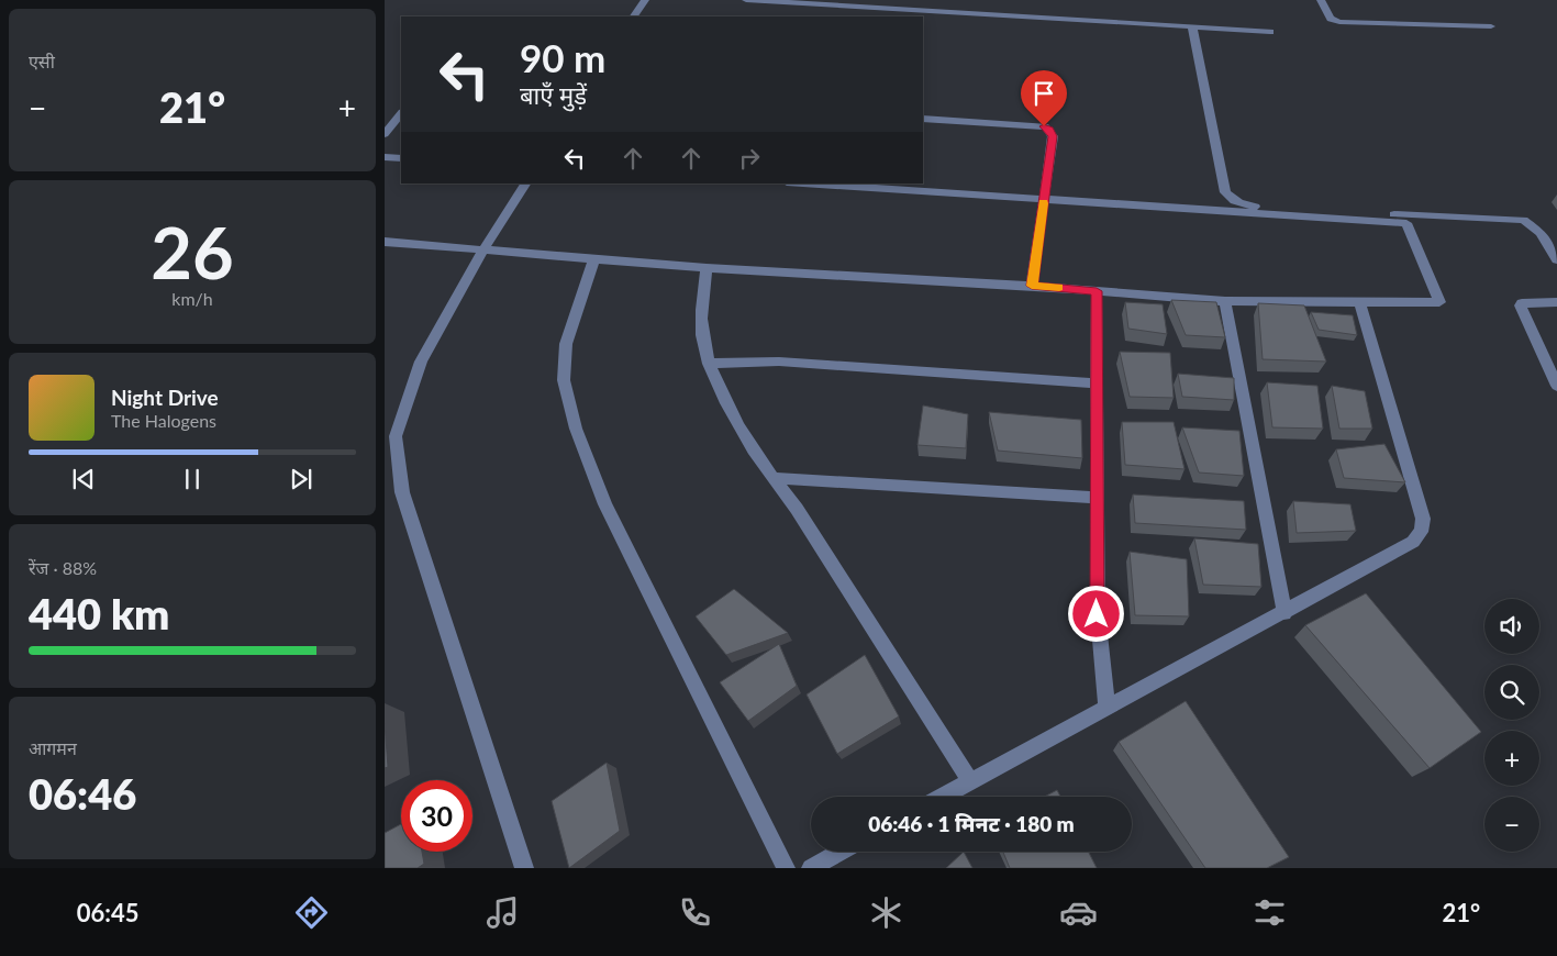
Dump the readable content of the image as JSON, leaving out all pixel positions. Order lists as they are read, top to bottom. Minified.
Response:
{"page":{"tile":["एसी",["26","km/h"],["रेंज · 88%","440 km"],["आगमन","06:46"]],"turn":["90 m","बाएँ मुड़ें"],"heat":["−","21°","+"],"song":["Night Drive","The Halogens"],"map_buttons":["+","−"],"limit":"30","trip":"06:46 · 1 मिनट · 180 m","tabs":["06:45","21°"]}}
